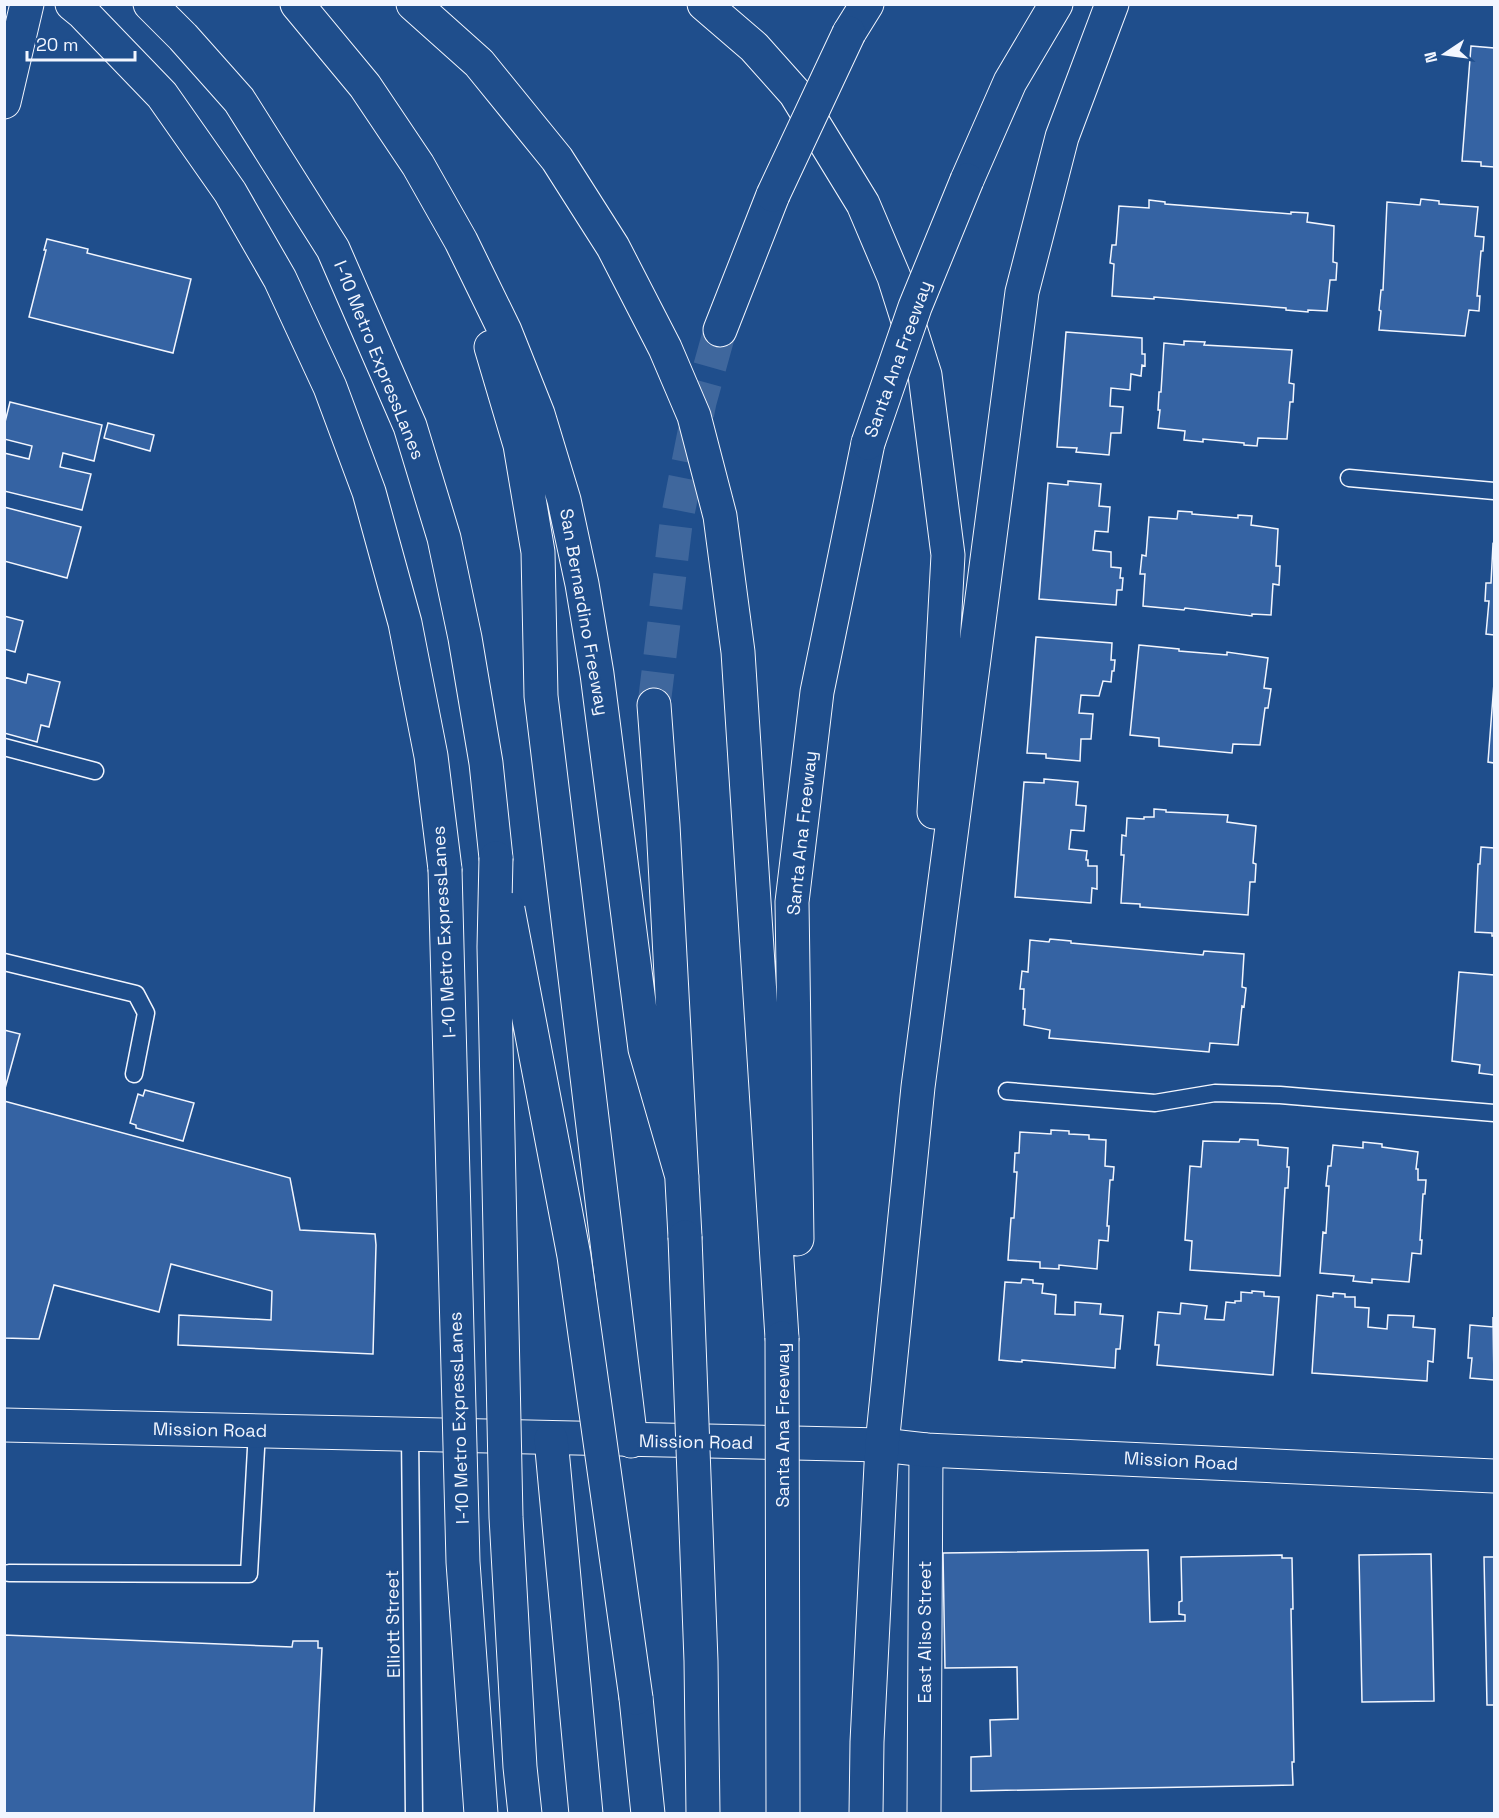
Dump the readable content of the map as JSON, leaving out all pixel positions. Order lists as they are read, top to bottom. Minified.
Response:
{"streets":{"main road":["Santa Ana Freeway","I-10 Metro ExpressLanes","San Bernardino Freeway","Mission Road","East Aliso Street"],"lane":["Elliott Street"]},"crossings":[["Mission Road","Elliott Street"],["Mission Road","East Aliso Street"]],"scale_bar":"20 m","north":"left"}
